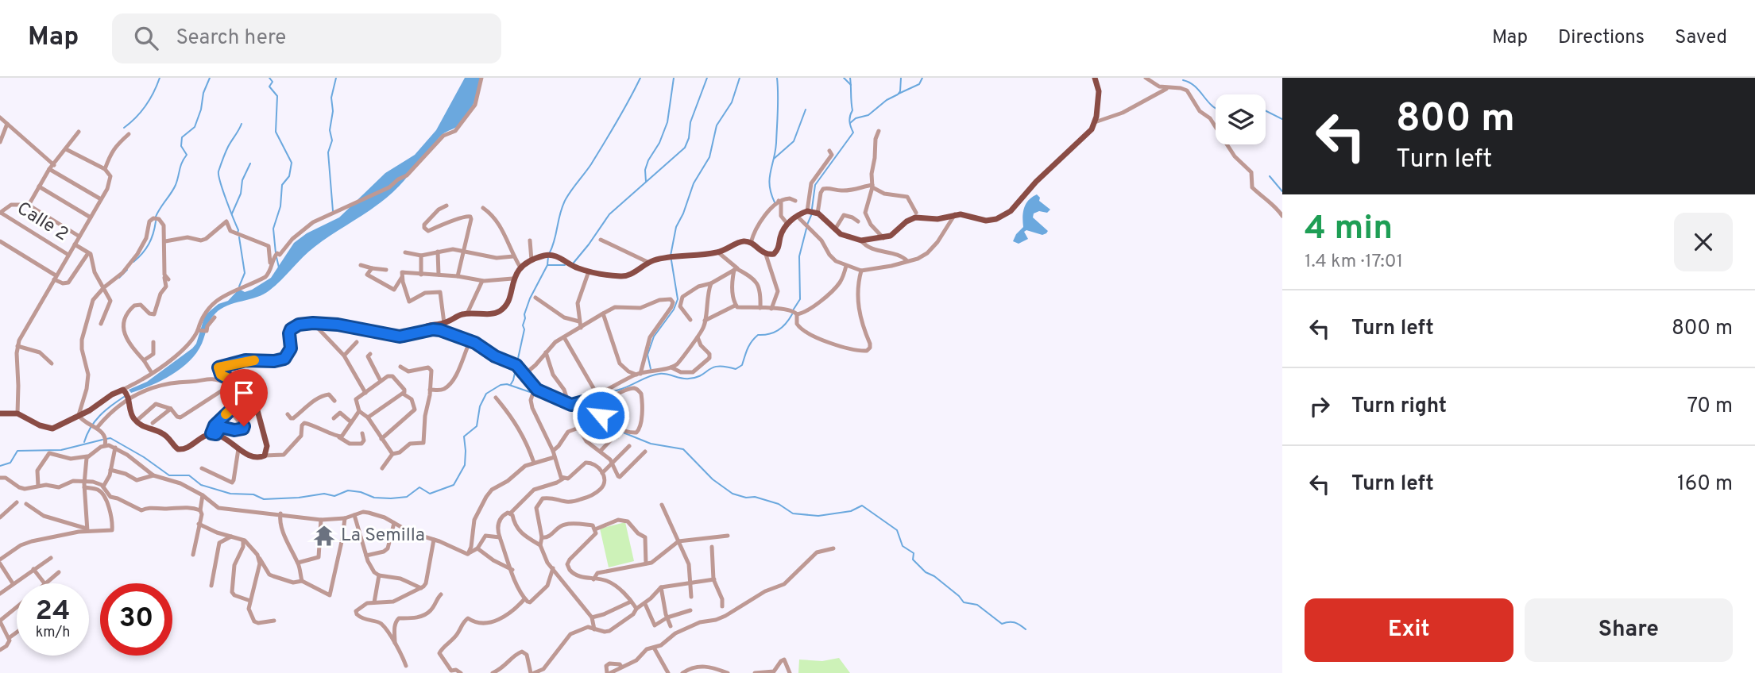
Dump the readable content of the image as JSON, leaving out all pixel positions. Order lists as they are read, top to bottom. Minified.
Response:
{"streets":{"street":["Calle 2"]},"places":{"temple":["La Semilla"]},"page":{"header":"Map","search":"Search here","nav":["Map","Directions","Saved"],"turn":["800 m","Turn left"],"heading":["4 min","1.4 km · 17:01"],"list":[{"name":"Turn left","value":"800 m"},{"name":"Turn right","value":"70 m"},{"name":"Turn left","value":"160 m"}],"speed":"24 km/h","limit":"30","buttons":["Exit","Share"]}}
